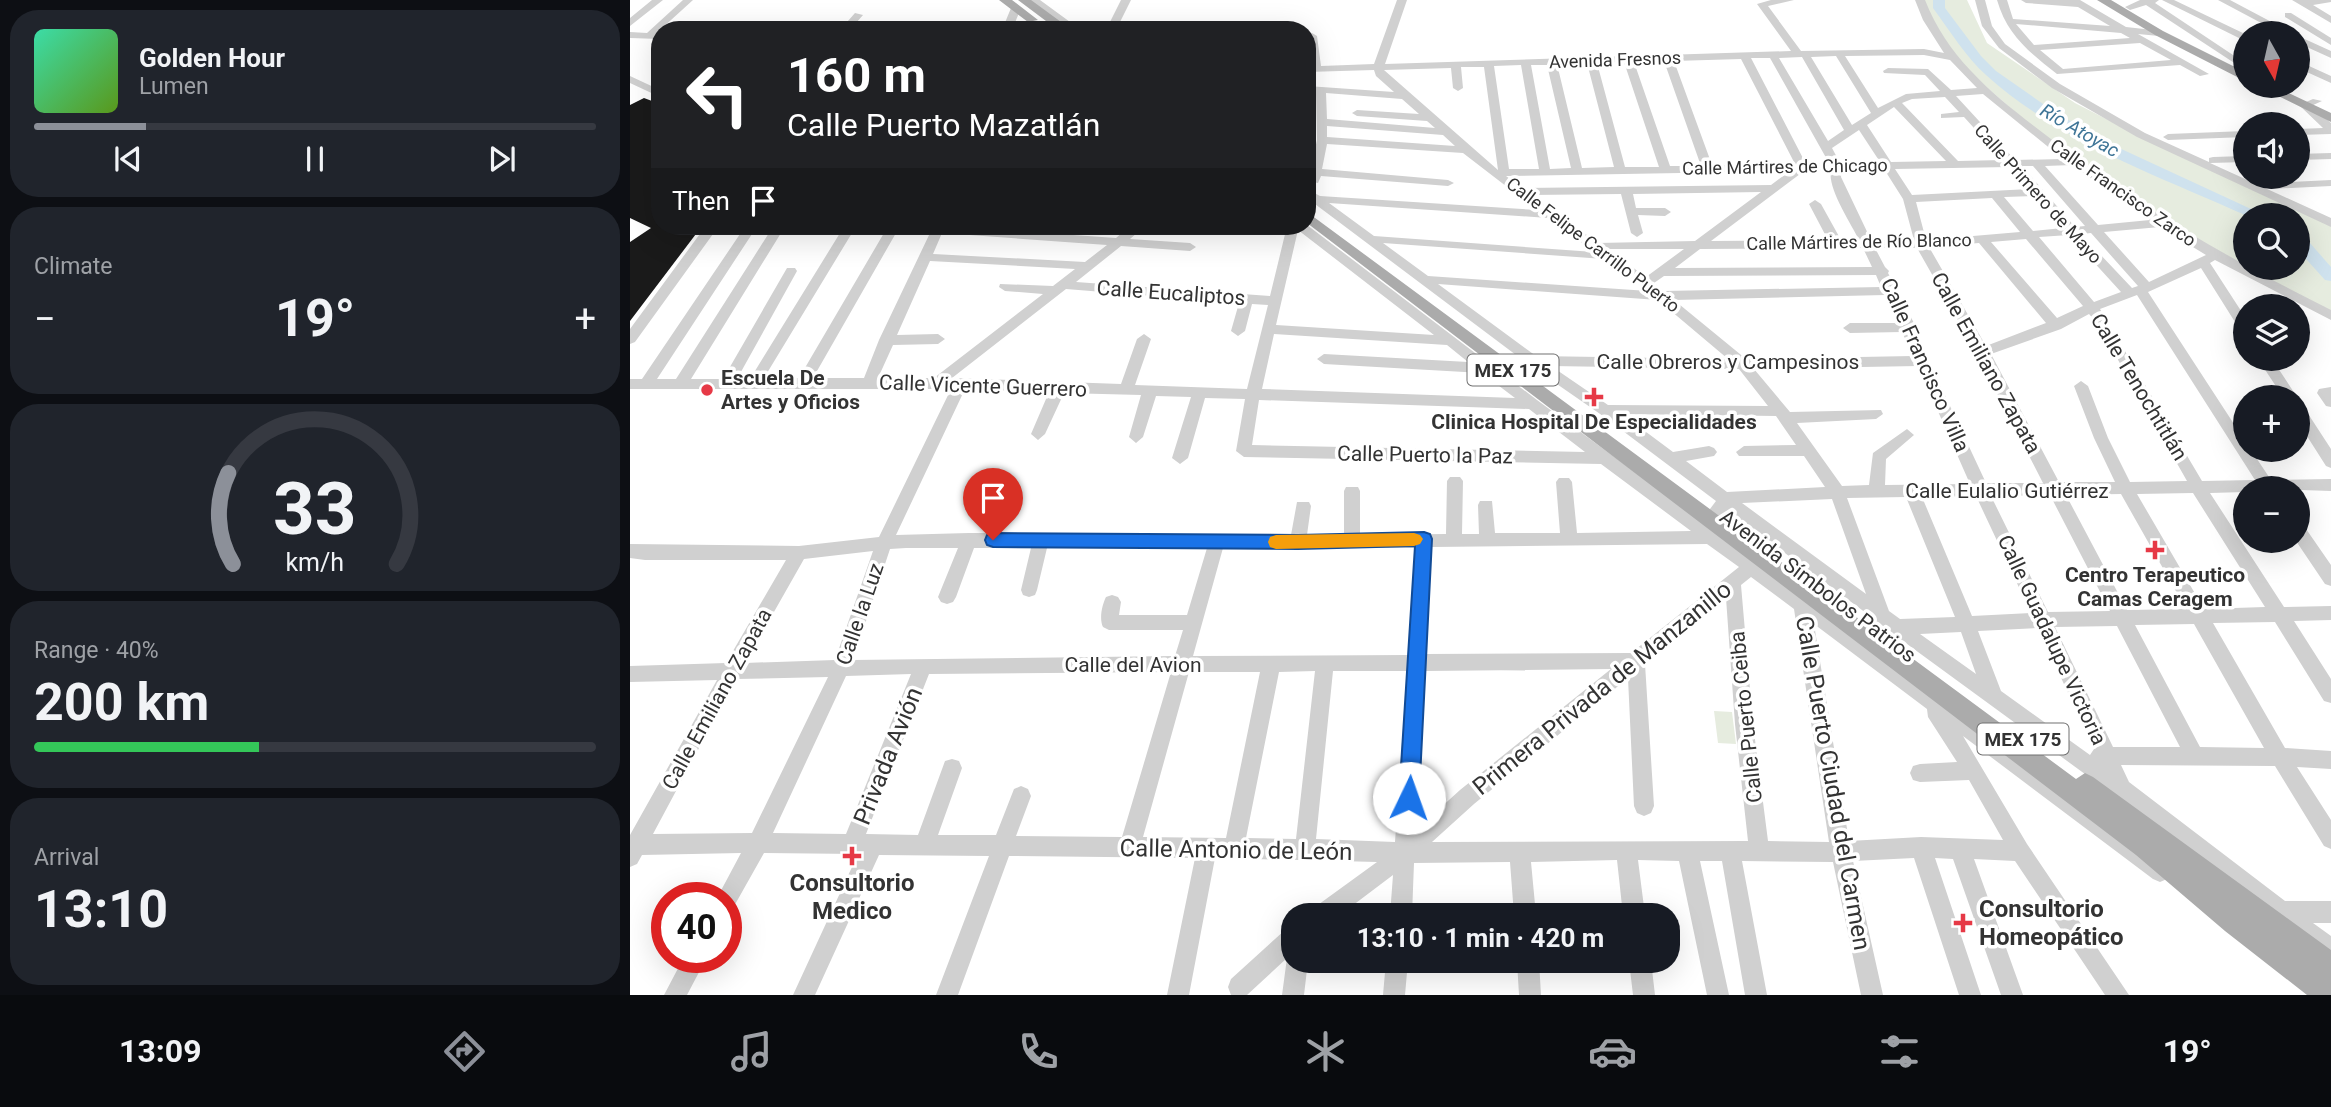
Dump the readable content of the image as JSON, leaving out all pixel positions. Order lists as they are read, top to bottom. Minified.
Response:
{"streets":{"main road":["MEX 175","Avenida Símbolos Patrios"],"street":["Avenida Fresnos","Calle Mártires de Chicago","Calle Francisco Zarco","Calle Primero de Mayo","Calle Mártires de Río Blanco","Calle Felipe Carrillo Puerto","Calle Eucaliptos","Calle Obreros y Campesinos","Calle Emiliano Zapata","Calle Francisco Villa","Calle Vicente Guerrero","Calle Tenochtitlán","Calle Puerto la Paz","Calle Eulalio Gutiérrez","Calle la Luz","Calle Guadalupe Victoria","Calle del Avion","Primera Privada de Manzanillo","Calle Puerto Ceiba","Privada Avión","Calle Puerto Ciudad del Carmen","Calle Antonio de León"]},"crossings":[["Avenida Fresnos","Calle Francisco Zarco"],["Avenida Fresnos","Calle Felipe Carrillo Puerto"],["Avenida Fresnos","Calle Emiliano Zapata"],["Avenida Fresnos","Calle Francisco Villa"],["Calle Mártires de Chicago","Calle Francisco Zarco"],["Calle Mártires de Chicago","Calle Primero de Mayo"],["Calle Mártires de Chicago","Calle Felipe Carrillo Puerto"],["Calle Mártires de Chicago","Calle Emiliano Zapata"],["Calle Mártires de Chicago","Calle Francisco Villa"],["Calle Francisco Zarco","Calle Mártires de Río Blanco"],["Calle Primero de Mayo","Calle Mártires de Río Blanco"],["Calle Mártires de Río Blanco","Calle Felipe Carrillo Puerto"],["Calle Mártires de Río Blanco","Calle Emiliano Zapata"],["Calle Mártires de Río Blanco","Calle Francisco Villa"],["Calle Mártires de Río Blanco","Calle Tenochtitlán"],["Calle Mártires de Río Blanco","Avenida Símbolos Patrios"],["Calle Felipe Carrillo Puerto","Calle Obreros y Campesinos"],["Calle Felipe Carrillo Puerto","Calle Eulalio Gutiérrez"],["Calle Felipe Carrillo Puerto","Avenida Símbolos Patrios"],["Calle Obreros y Campesinos","Calle Francisco Villa"],["Calle Obreros y Campesinos","Avenida Símbolos Patrios"],["Calle Emiliano Zapata","Calle Eulalio Gutiérrez"],["Calle Emiliano Zapata","Calle del Avion"],["Calle Emiliano Zapata","Calle Antonio de León"],["Calle Francisco Villa","Calle Eulalio Gutiérrez"],["Calle Francisco Villa","Calle Guadalupe Victoria"],["Calle Vicente Guerrero","Calle Puerto la Paz"],["Calle Vicente Guerrero","Avenida Símbolos Patrios"],["Calle Vicente Guerrero","Calle la Luz"],["Calle Tenochtitlán","Calle Eulalio Gutiérrez"],["Calle Puerto la Paz","Avenida Símbolos Patrios"],["Calle Eulalio Gutiérrez","Avenida Símbolos Patrios"],["Calle Eulalio Gutiérrez","Calle la Luz"],["Calle Eulalio Gutiérrez","Calle Guadalupe Victoria"],["Avenida Símbolos Patrios","Calle Guadalupe Victoria"],["Avenida Símbolos Patrios","Primera Privada de Manzanillo"],["Avenida Símbolos Patrios","Calle Puerto Ciudad del Carmen"],["Calle la Luz","Calle del Avion"],["Calle la Luz","Calle Antonio de León"],["Calle del Avion","Primera Privada de Manzanillo"],["Calle del Avion","Privada Avión"],["Primera Privada de Manzanillo","Calle Puerto Ceiba"],["Primera Privada de Manzanillo","Calle Antonio de León"],["Calle Puerto Ceiba","Calle Antonio de León"],["Privada Avión","Calle Antonio de León"],["Calle Puerto Ciudad del Carmen","Calle Antonio de León"]],"water":["Río Atoyac"],"places":{"other":["Escuela De Artes y Oficios"],"health":["Clinica Hospital De Especialidades","Centro Terapeutico Camas Ceragem","Consultorio Medico","Consultorio Homeopático"]},"north":"bottom","page":{"map_buttons":["+","−"],"turn":["160 m","Calle Puerto Mazatlán"],"song":["Golden Hour","Lumen"],"then":"Then","tile":["Climate",["Range · 40%","200 km"],["Arrival","13:10"]],"heat":["−","19°","+"],"limit":"40","trip":"13:10 · 1 min · 420 m","tabs":["13:09","19°"],"gauge":["33","km/h"]}}
